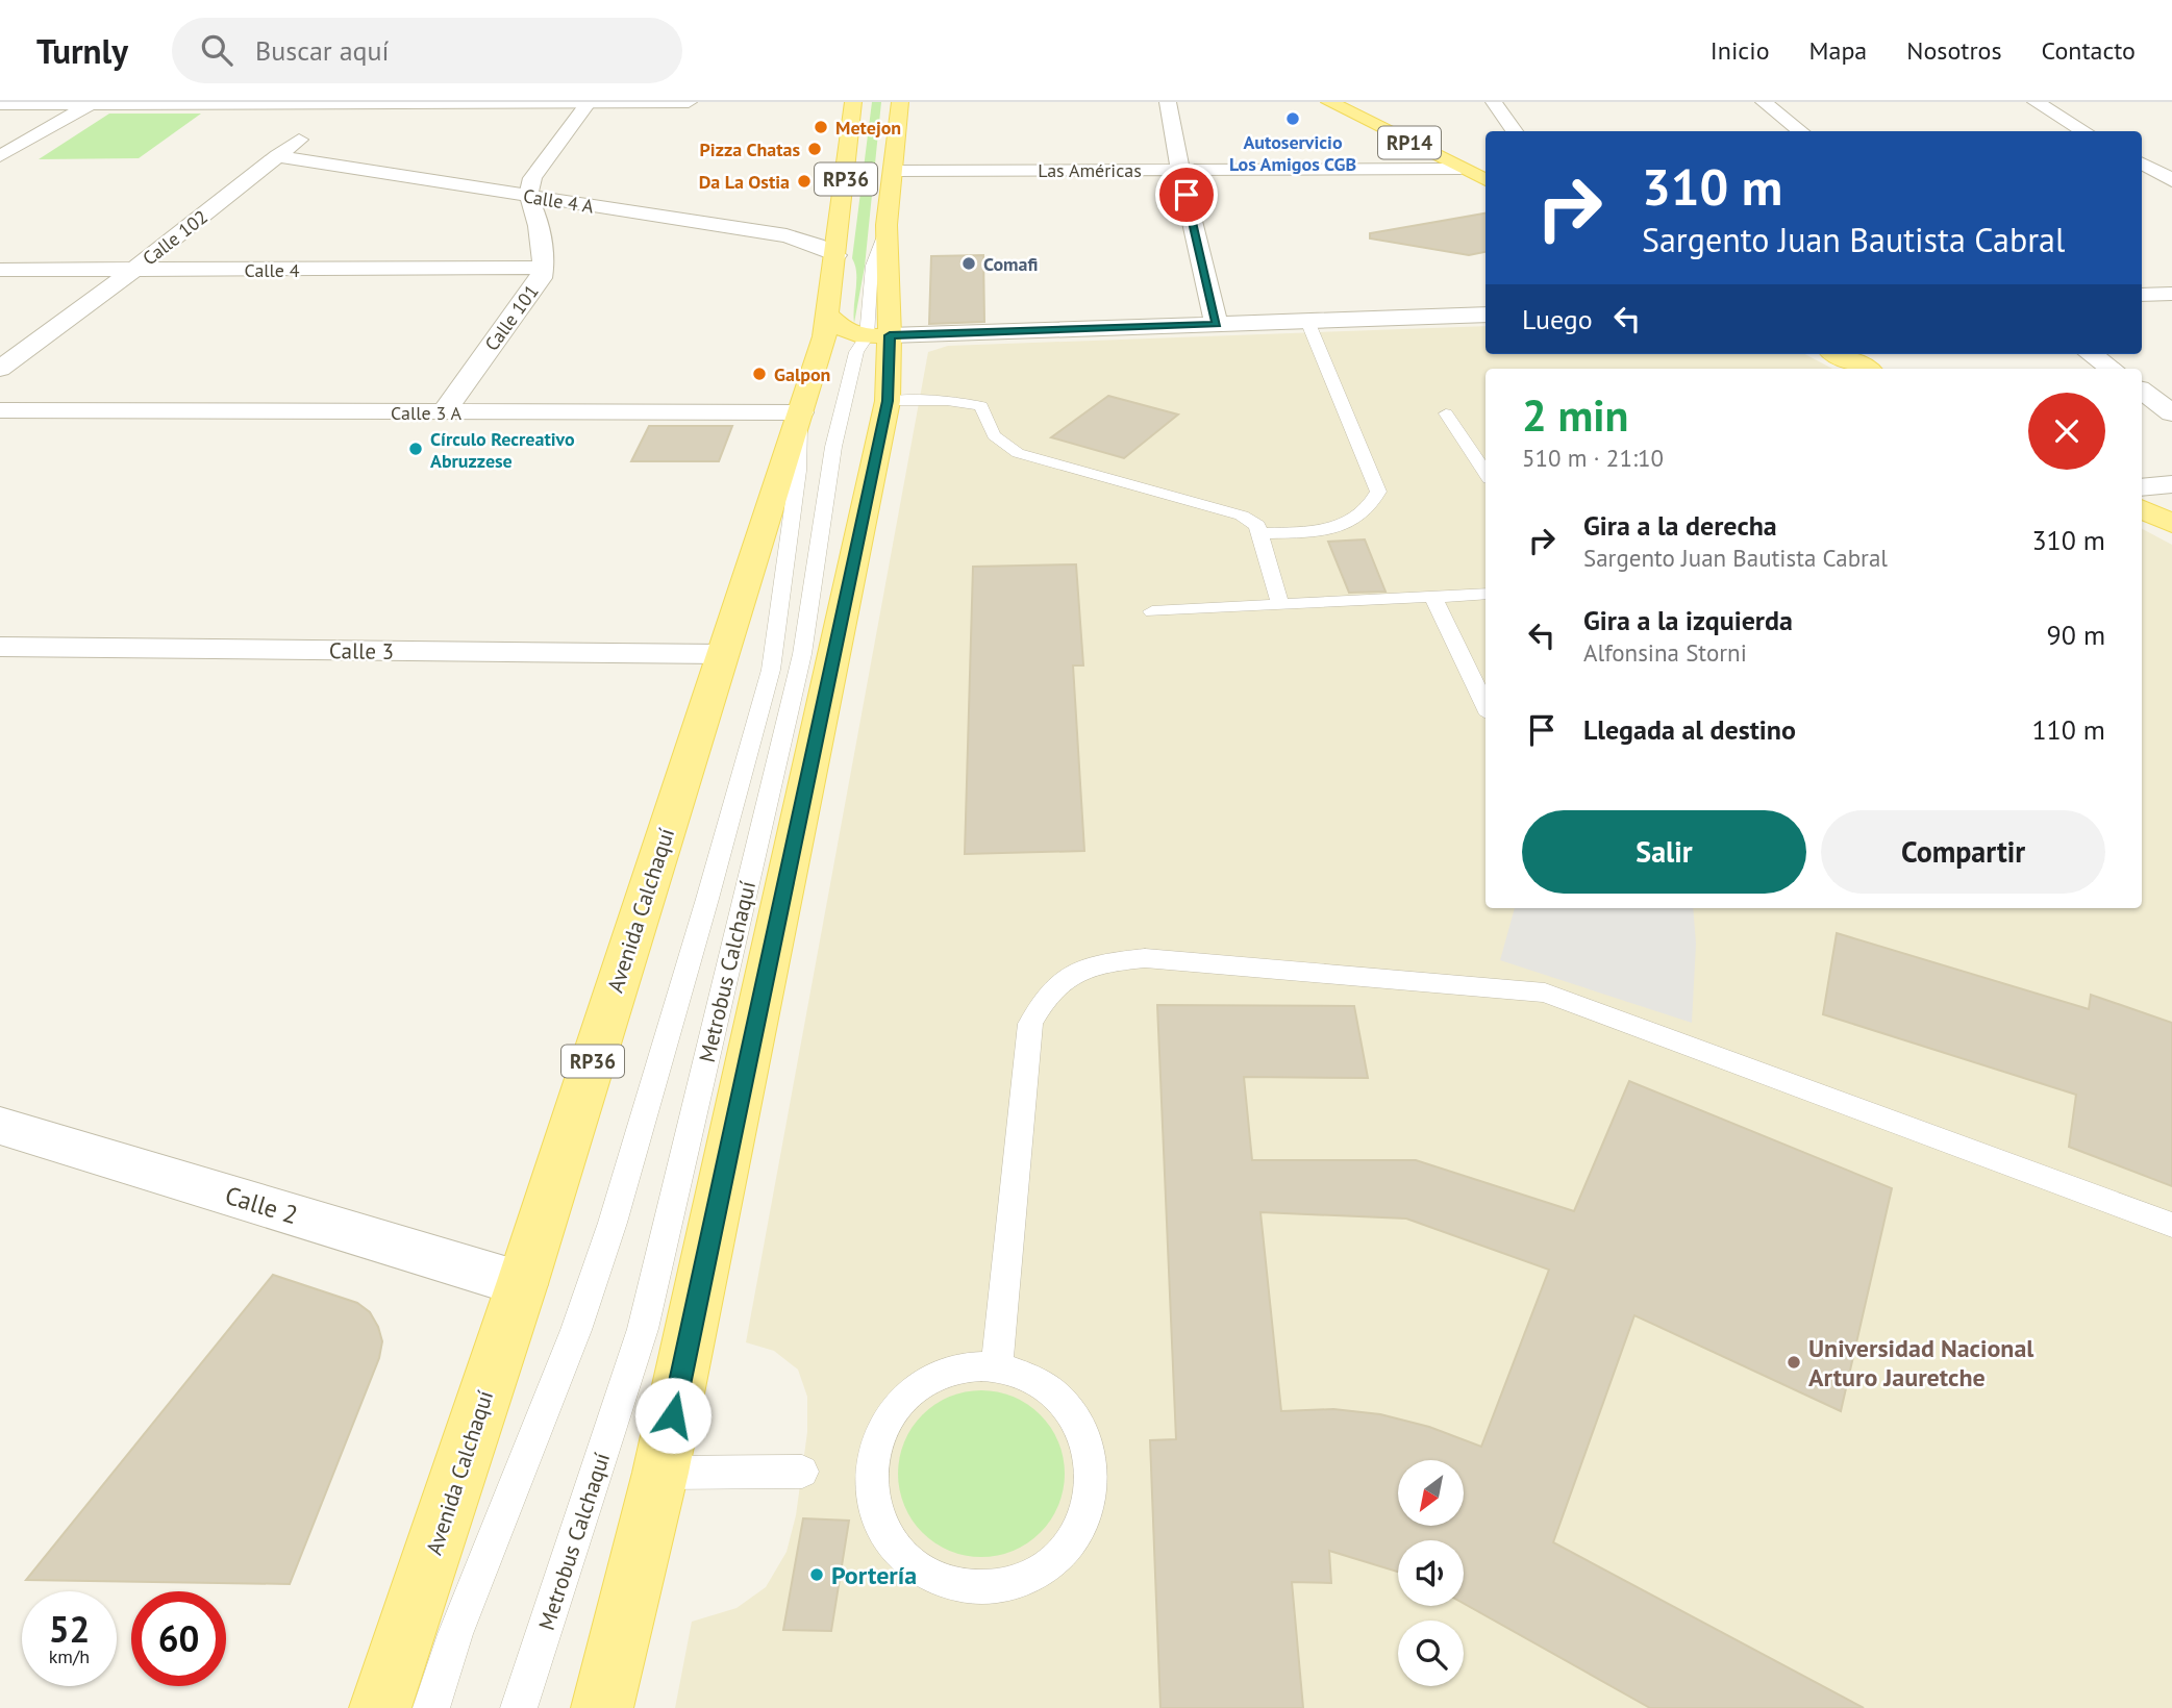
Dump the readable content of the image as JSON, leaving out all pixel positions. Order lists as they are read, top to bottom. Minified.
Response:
{"streets":{"main road":["RP14","RP36","Avenida Calchaquí"],"street":["Las Américas","Calle 4 A","Calle 102","Calle 4","Calle 101","Calle 3 A","Calle 3","Calle 2"],"lane":["Metrobus Calchaquí"]},"crossings":[["RP14","Las Américas"],["Las Américas","RP36"],["RP36","Metrobus Calchaquí"],["Calle 4 A","Calle 102"],["Calle 4 A","Calle 101"],["Calle 4 A","Avenida Calchaquí"],["Calle 102","Calle 4"],["Calle 4","Calle 101"],["Calle 101","Calle 3 A"],["Calle 3 A","Avenida Calchaquí"],["Calle 3 A","Metrobus Calchaquí"],["Calle 3","Avenida Calchaquí"],["Avenida Calchaquí","Metrobus Calchaquí"],["Avenida Calchaquí","Calle 2"]],"places":["Autoservicio Los Amigos CGB","Metejon","Pizza Chatas","Da La Ostia","Comafi","Galpon","Círculo Recreativo Abruzzese","Universidad Nacional Arturo Jauretche","Portería"],"north":"bottom left","page":{"header":"Turnly","search":"Buscar aquí","nav":["Inicio","Mapa","Nosotros","Contacto"],"turn":["310 m","Sargento Juan Bautista Cabral"],"then":"Luego","heading":["2 min","510 m · 21:10"],"list":[{"name":"Gira a la derecha","note":"Sargento Juan Bautista Cabral","value":"310 m"},{"name":"Gira a la izquierda","note":"Alfonsina Storni","value":"90 m"},{"name":"Llegada al destino","value":"110 m"}],"buttons":["Salir","Compartir"],"speed":"52 km/h","limit":"60"}}
